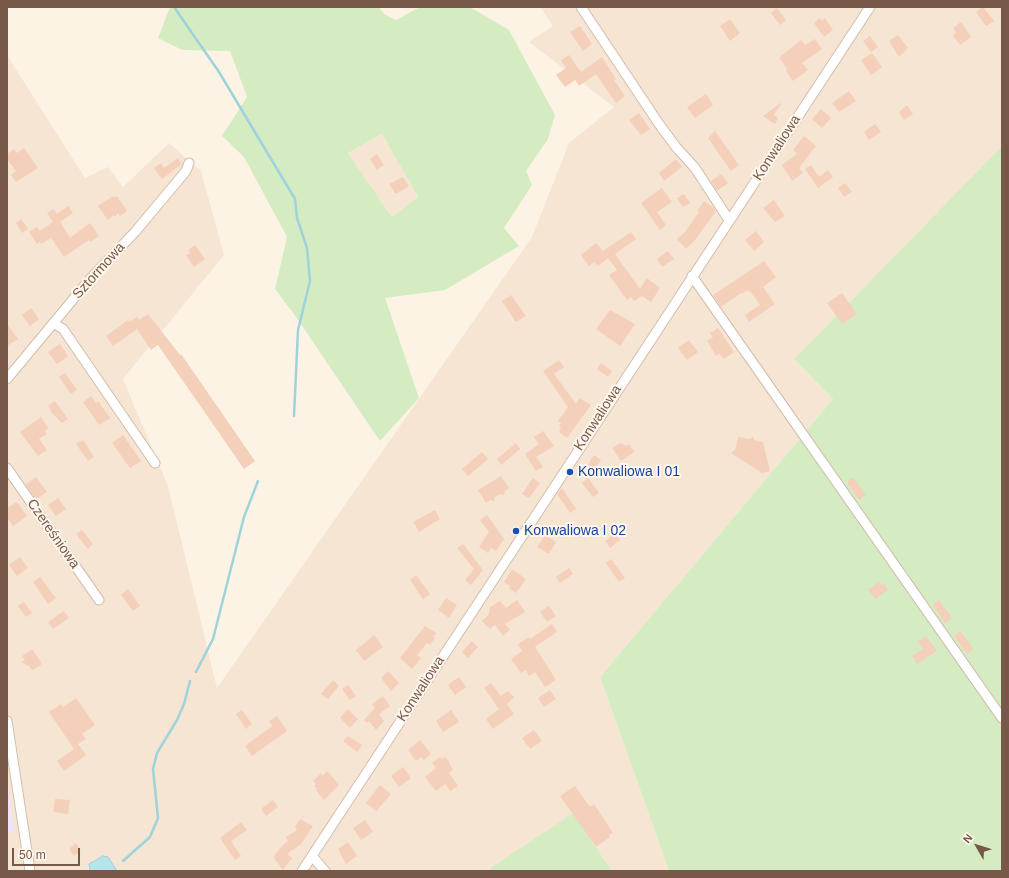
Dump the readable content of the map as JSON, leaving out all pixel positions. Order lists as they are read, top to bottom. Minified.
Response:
{"streets":{"street":["Konwaliowa","Sztormowa","Czereśniowa"]},"places":["Konwaliowa I 01","Konwaliowa I 02"],"scale_bar":"50 m","north":"top left"}
